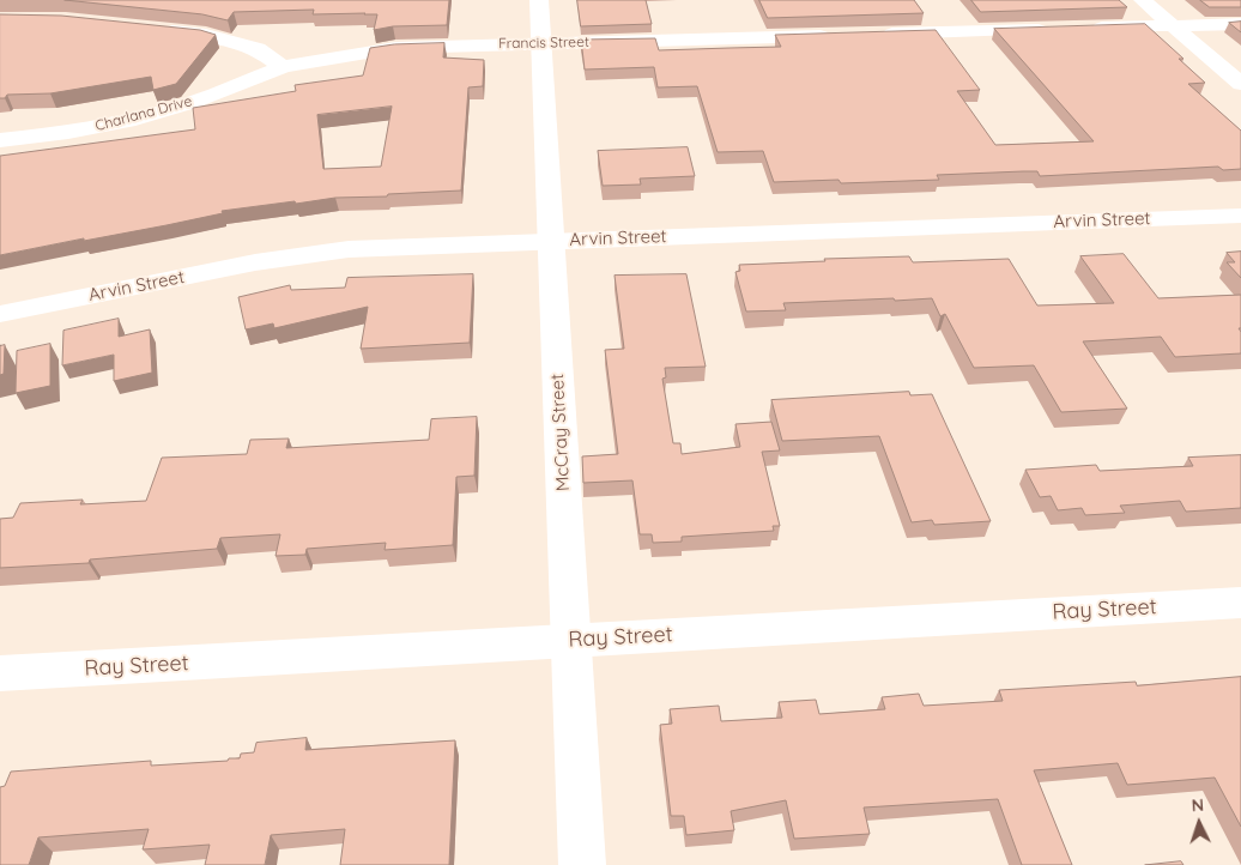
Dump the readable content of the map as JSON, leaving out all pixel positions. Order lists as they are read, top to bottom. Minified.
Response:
{"streets":{"street":["Francis Street","Charlana Drive","Arvin Street","McCray Street","Ray Street"]},"crossings":[["Francis Street","Charlana Drive"],["Francis Street","McCray Street"],["Arvin Street","McCray Street"],["McCray Street","Ray Street"]],"north":"top"}
